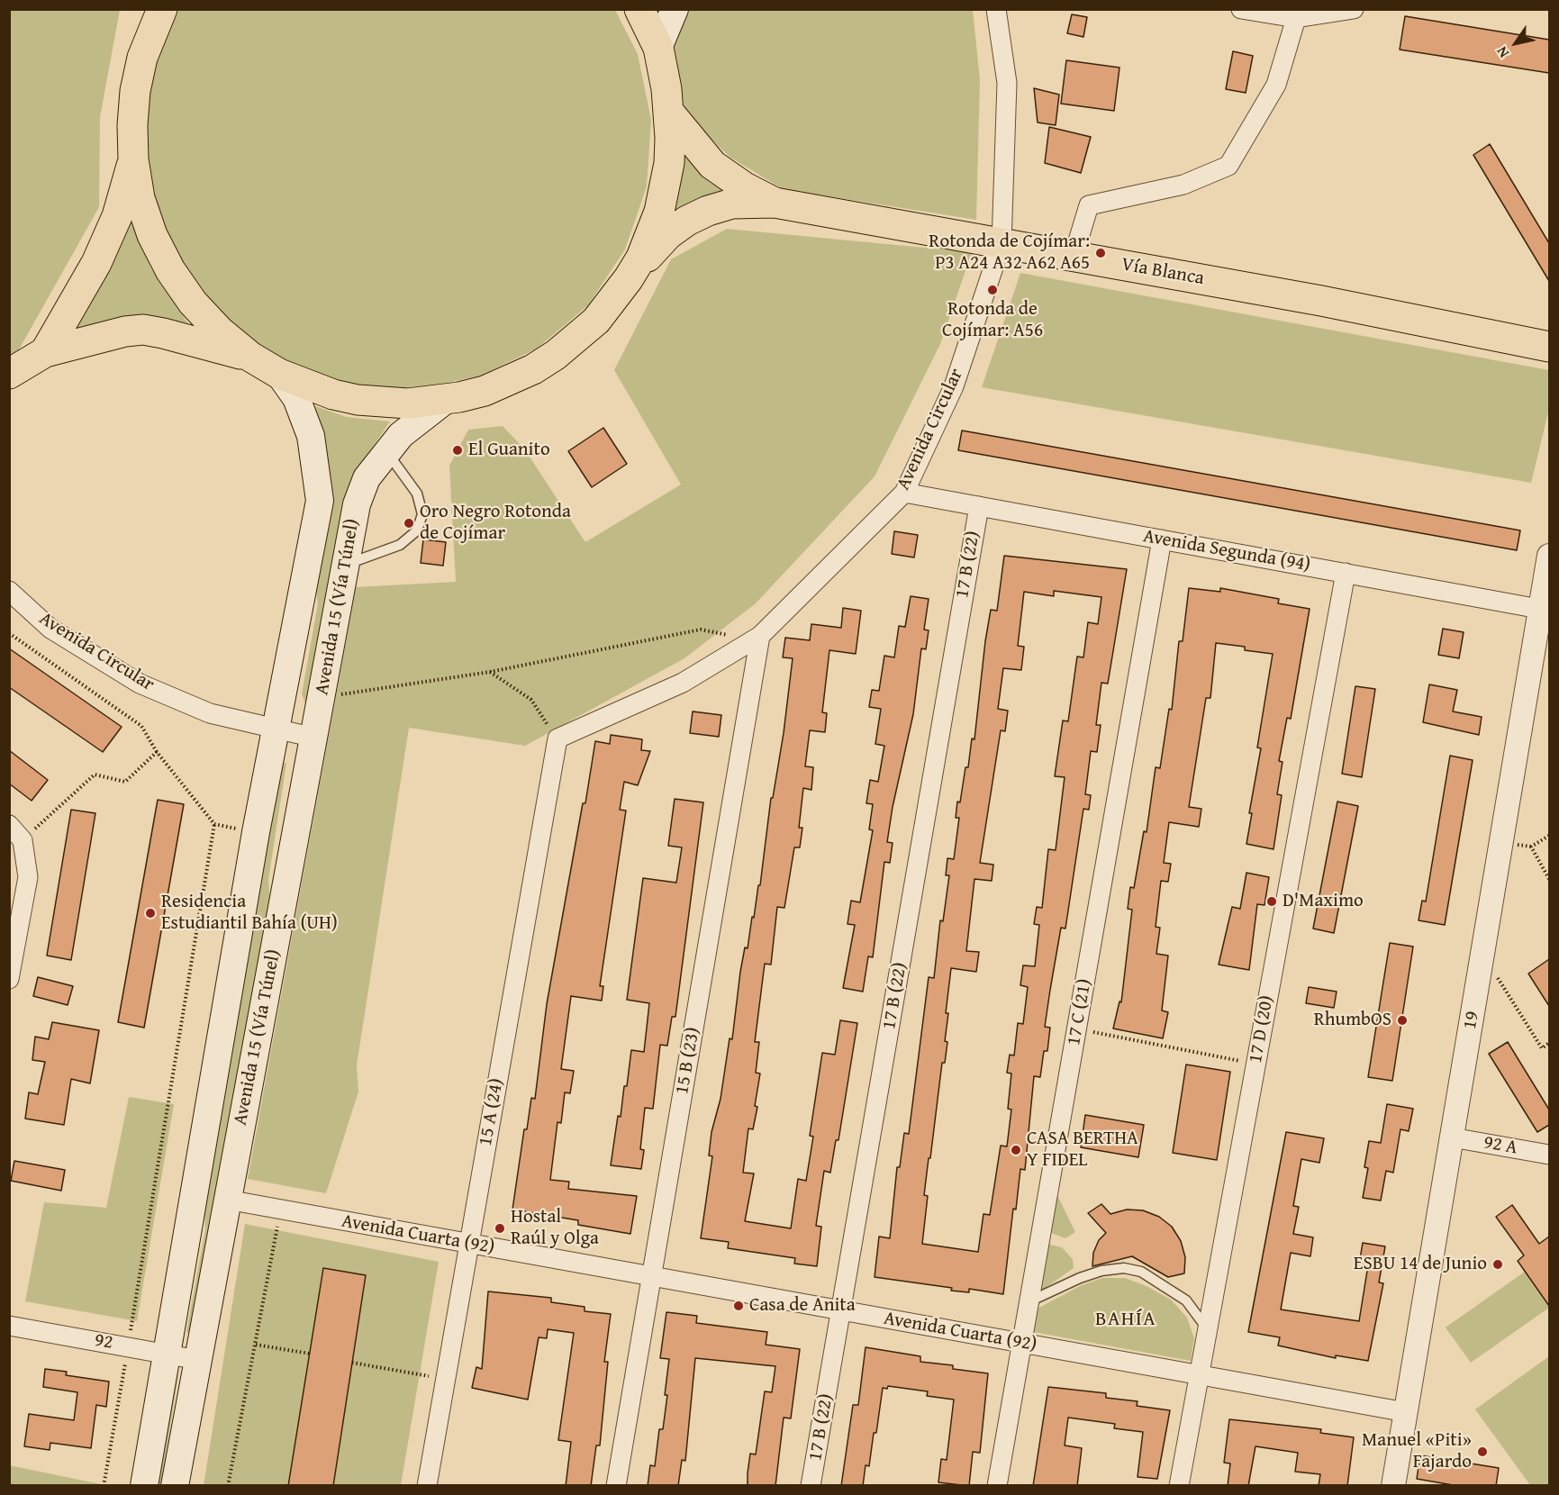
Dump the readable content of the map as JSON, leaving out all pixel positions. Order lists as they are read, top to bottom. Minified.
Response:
{"streets":{"main road":["Vía Blanca","Avenida 15 (Vía Túnel)"],"street":["Avenida Circular","Avenida Segunda (94)","17 B (22)","17 C (21)","19","17 D (20)","15 B (23)","15 A (24)","92 A","Avenida Cuarta (92)","92"]},"crossings":[["Vía Blanca","Avenida Circular"],["Avenida Circular","Avenida Segunda (94)"],["Avenida Circular","Avenida 15 (Vía Túnel)"],["Avenida Circular","15 B (23)"],["Avenida Circular","15 A (24)"],["Avenida Segunda (94)","17 B (22)"],["Avenida Segunda (94)","17 C (21)"],["Avenida Segunda (94)","19"],["Avenida Segunda (94)","17 D (20)"],["17 B (22)","Avenida Cuarta (92)"],["Avenida 15 (Vía Túnel)","Avenida Cuarta (92)"],["Avenida 15 (Vía Túnel)","92"],["17 C (21)","Avenida Cuarta (92)"],["19","92 A"],["19","Avenida Cuarta (92)"],["17 D (20)","Avenida Cuarta (92)"],["15 B (23)","Avenida Cuarta (92)"],["15 A (24)","Avenida Cuarta (92)"]],"districts":["BAHÍA"],"places":["Rotonda de Cojímar: P3 A24 A32 A62 A65","Rotonda de Cojímar: A56","El Guanito","Oro Negro Rotonda de Cojímar","D'Maximo","Residencia Estudiantil Bahía (UH)","RhumbOS","CASA BERTHA Y FIDEL","Hostal Raúl y Olga","ESBU 14 de Junio","Casa de Anita","Manuel «Piti» Fajardo"],"north":"bottom left"}
